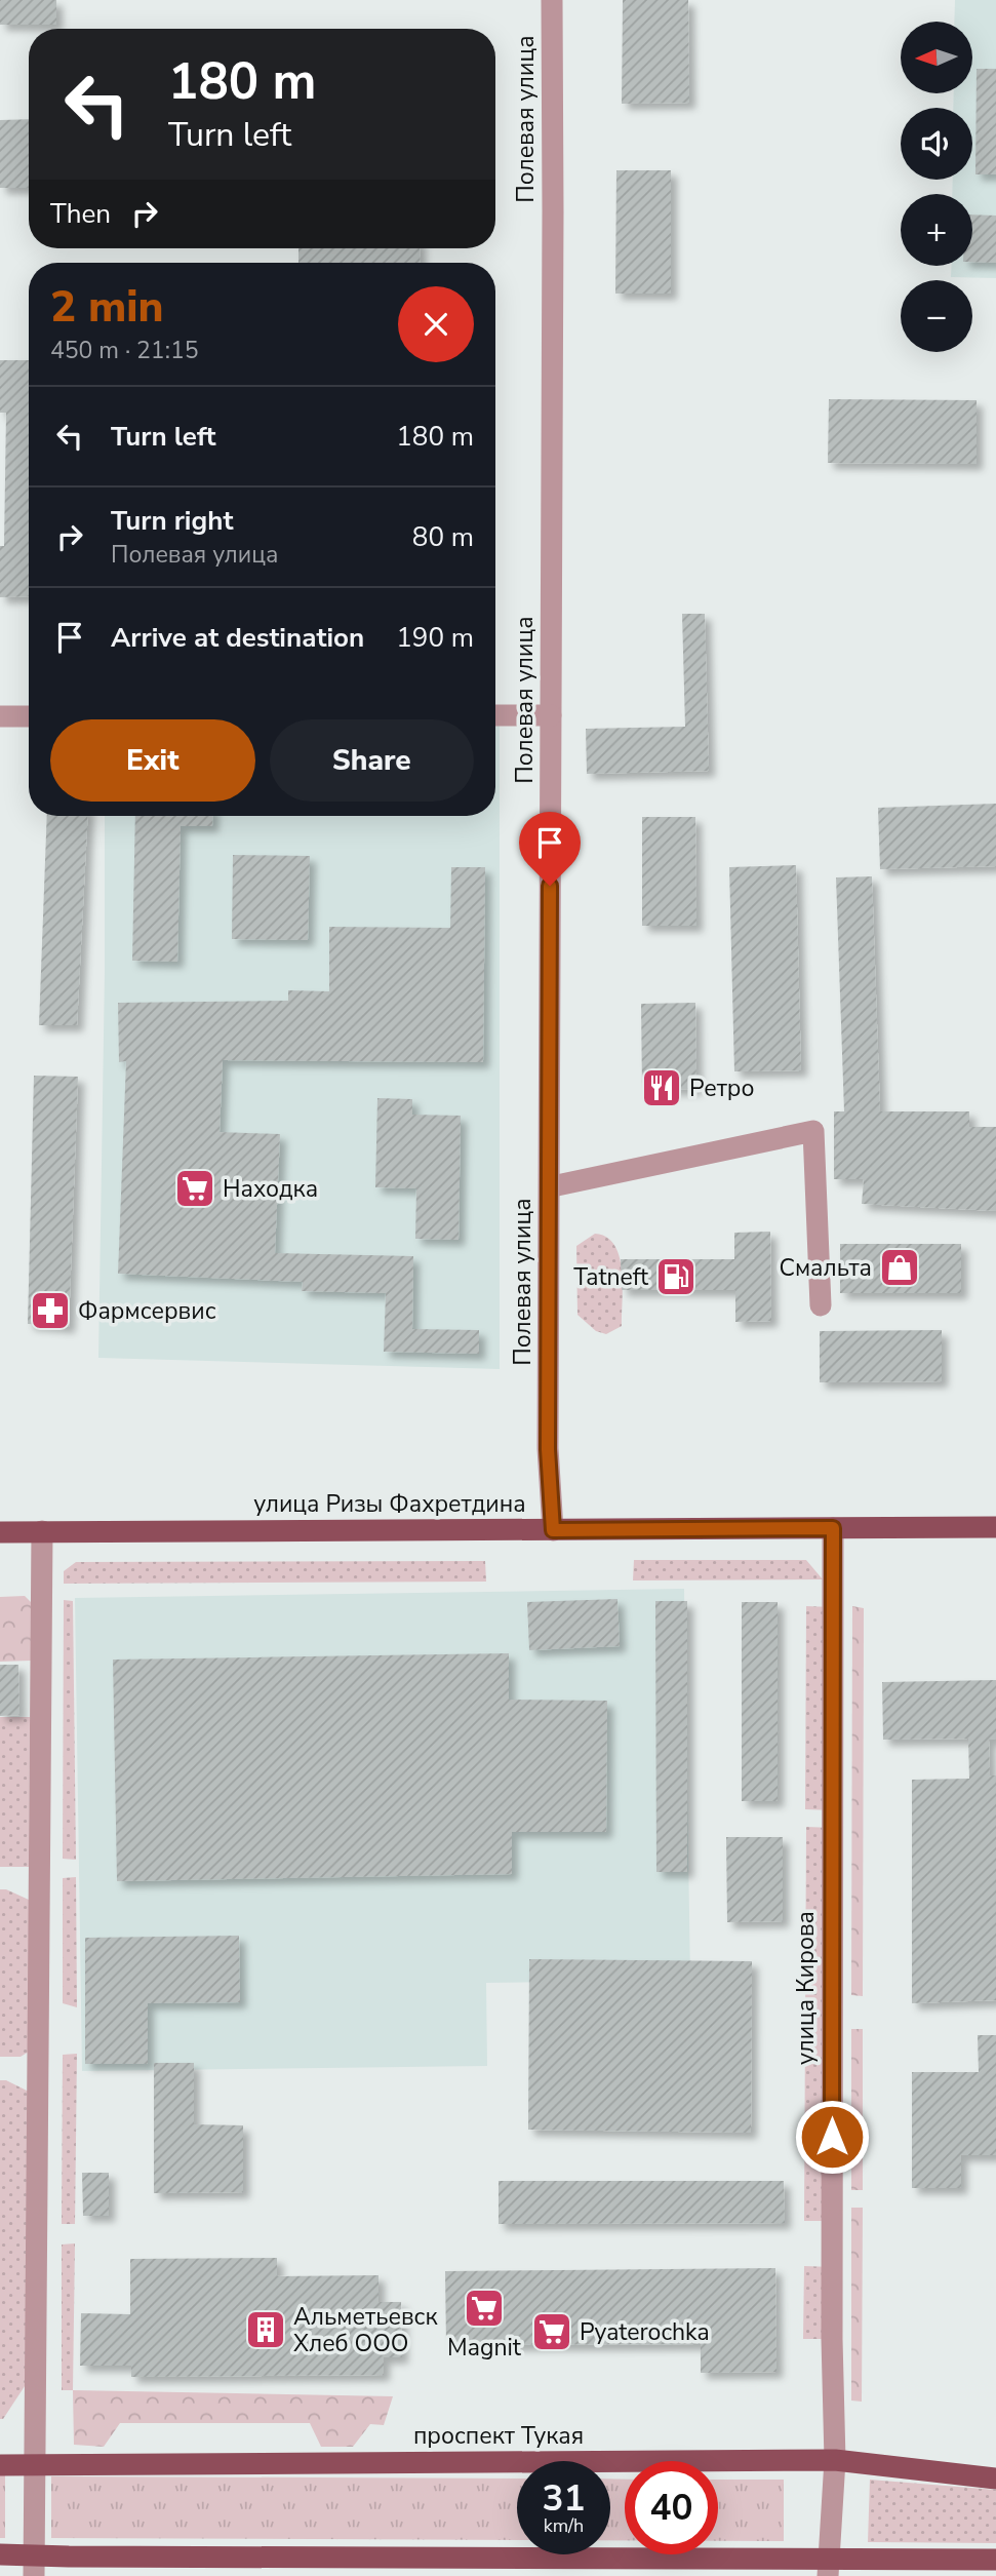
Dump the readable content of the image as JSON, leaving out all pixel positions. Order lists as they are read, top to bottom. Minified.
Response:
{"streets":{"main road":["улица Ризы Фахретдина","проспект Тукая"],"street":["Полевая улица","улица Кирова"]},"crossings":[["Полевая улица","улица Ризы Фахретдина"],["улица Ризы Фахретдина","улица Кирова"],["улица Кирова","проспект Тукая"]],"places":{"restaurant":["Ретро"],"supermarket":["Находка","Magnit","Pyaterochka"],"shop":["Смальта"],"fuel station":["Tatneft"],"pharmacy":["Фармсервис"],"building":["Альметьевск Хлеб ООО"]},"north":"left","page":{"map_buttons":["+","−"],"turn":["180 m","Turn left"],"then":"Then","heading":["2 min","450 m · 21:15"],"list":[{"name":"Turn left","value":"180 m"},{"name":"Turn right","note":"Полевая улица","value":"80 m"},{"name":"Arrive at destination","value":"190 m"}],"buttons":["Exit","Share"],"speed":"31 km/h","limit":"40"}}
